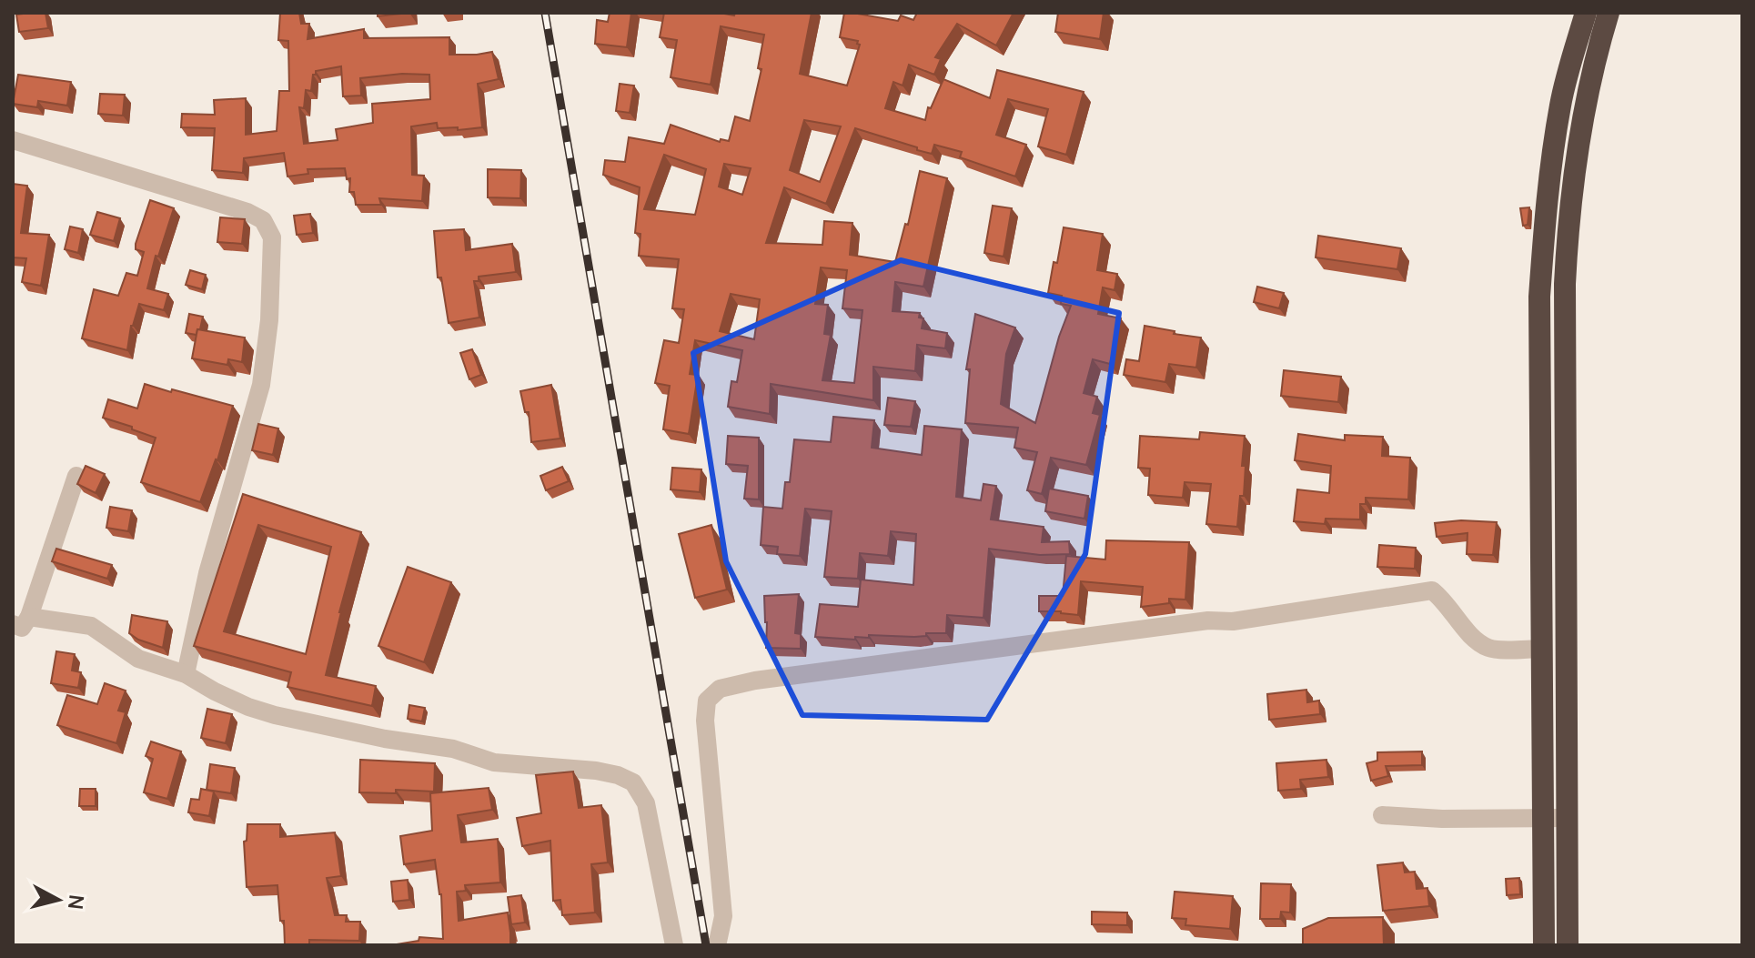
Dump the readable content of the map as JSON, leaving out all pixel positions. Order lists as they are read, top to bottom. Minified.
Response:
{"north":"right"}
